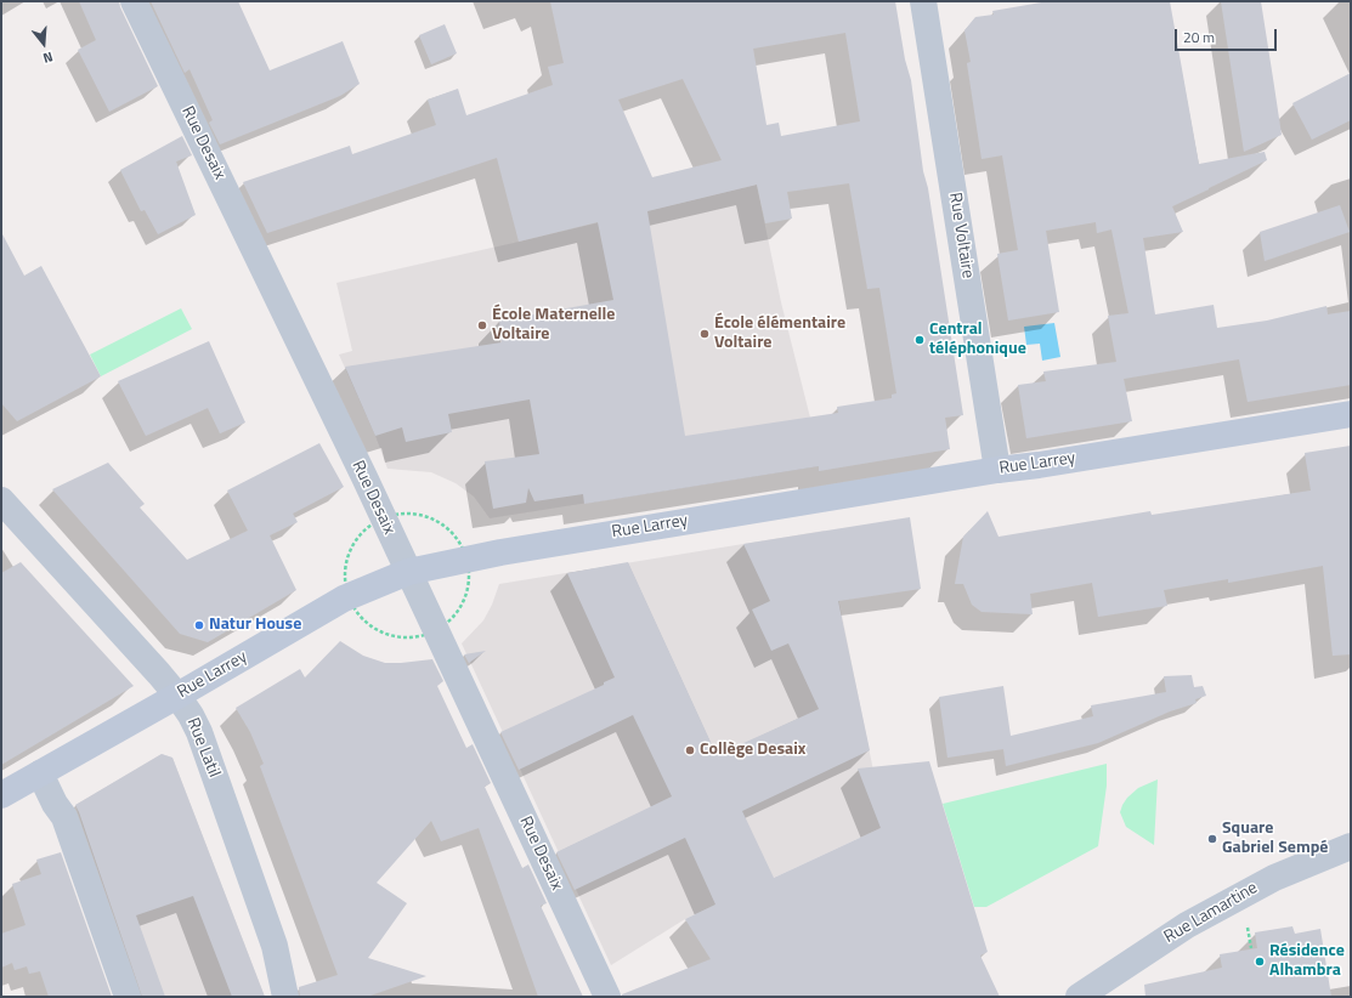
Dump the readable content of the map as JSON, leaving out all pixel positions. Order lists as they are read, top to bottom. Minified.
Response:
{"streets":{"street":["Rue Desaix","Rue Voltaire","Rue Larrey","Rue Latil","Rue Lamartine"]},"crossings":[["Rue Desaix","Rue Larrey"],["Rue Voltaire","Rue Larrey"],["Rue Larrey","Rue Latil"]],"places":["École Maternelle Voltaire","École élémentaire Voltaire","Central téléphonique","Natur House","Collège Desaix","Square Gabriel Sempé","Résidence Alhambra"],"scale_bar":"20 m","north":"bottom"}
